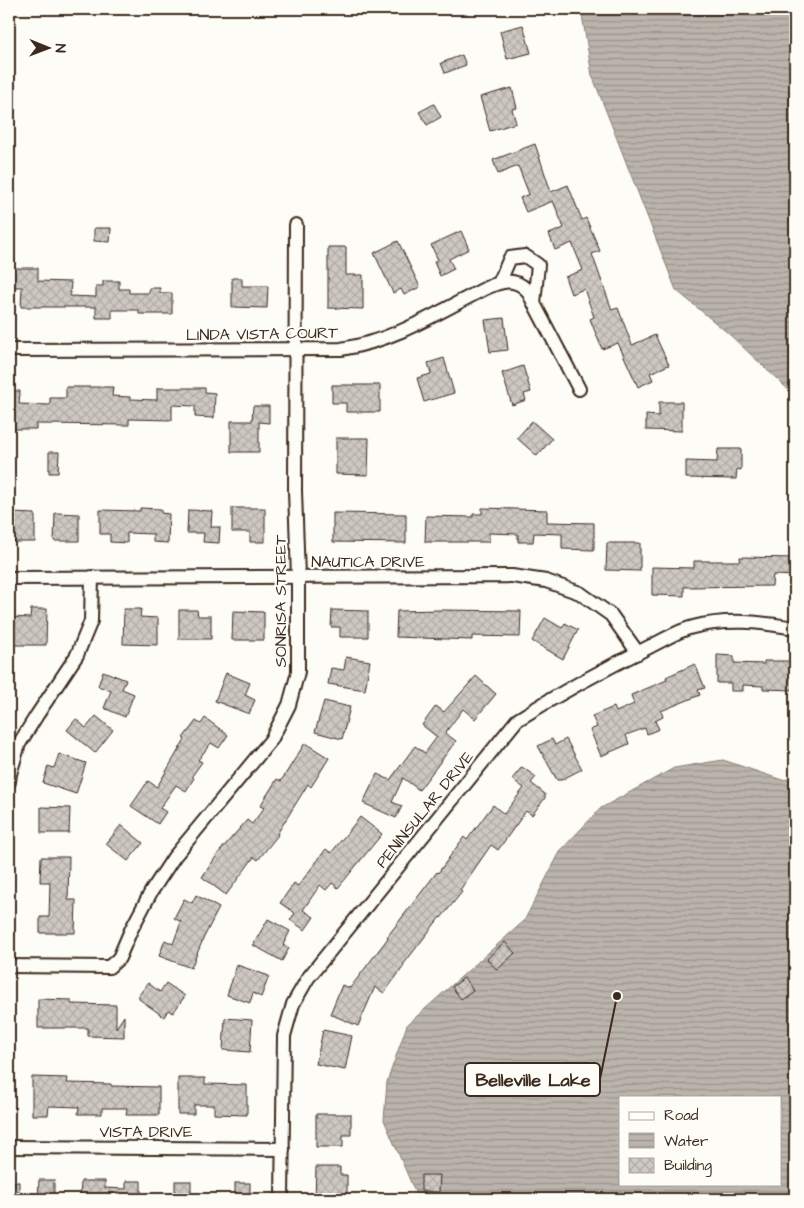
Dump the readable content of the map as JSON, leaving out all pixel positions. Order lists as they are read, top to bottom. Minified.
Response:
{"streets":{"street":["LINDA VISTA COURT","NAUTICA DRIVE","SONRISA STREET","PENINSULAR DRIVE","VISTA DRIVE"]},"crossings":[["LINDA VISTA COURT","SONRISA STREET"],["NAUTICA DRIVE","SONRISA STREET"],["NAUTICA DRIVE","PENINSULAR DRIVE"],["PENINSULAR DRIVE","VISTA DRIVE"]],"places":["Belleville Lake"],"legend":["Road","Water","Building"],"north":"right"}
